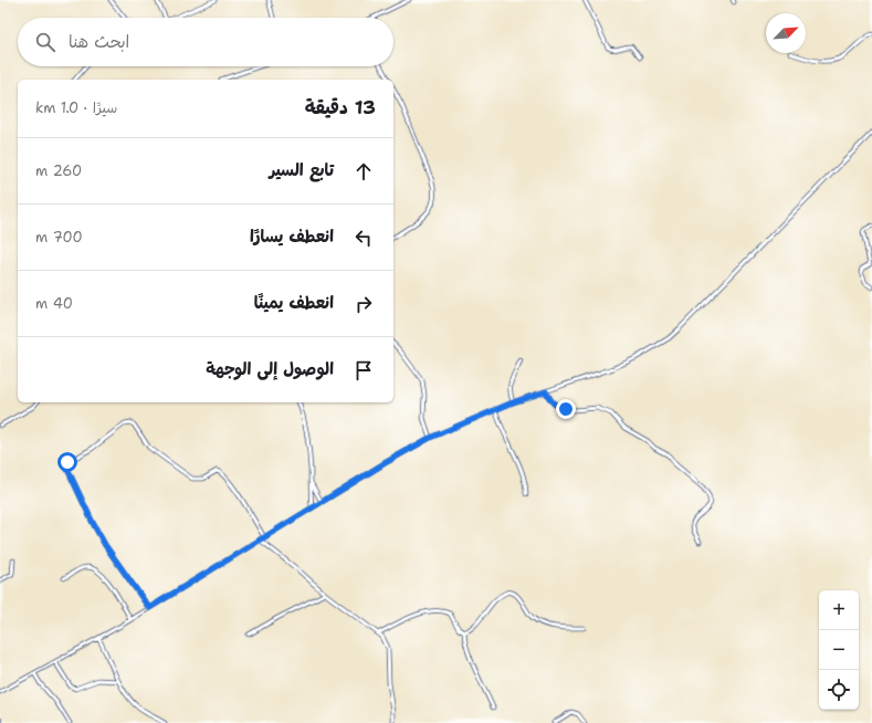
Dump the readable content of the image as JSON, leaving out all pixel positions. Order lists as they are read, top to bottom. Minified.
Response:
{"north":"top right","page":{"search":"ابحث هنا","heading":["13 دقيقة","سيرًا · 1.0 km"],"list":[["تابع السير","260 m"],["انعطف يسارًا","700 m"],["انعطف يمينًا","40 m"],"الوصول إلى الوجهة"],"map_buttons":["+","−"]}}
